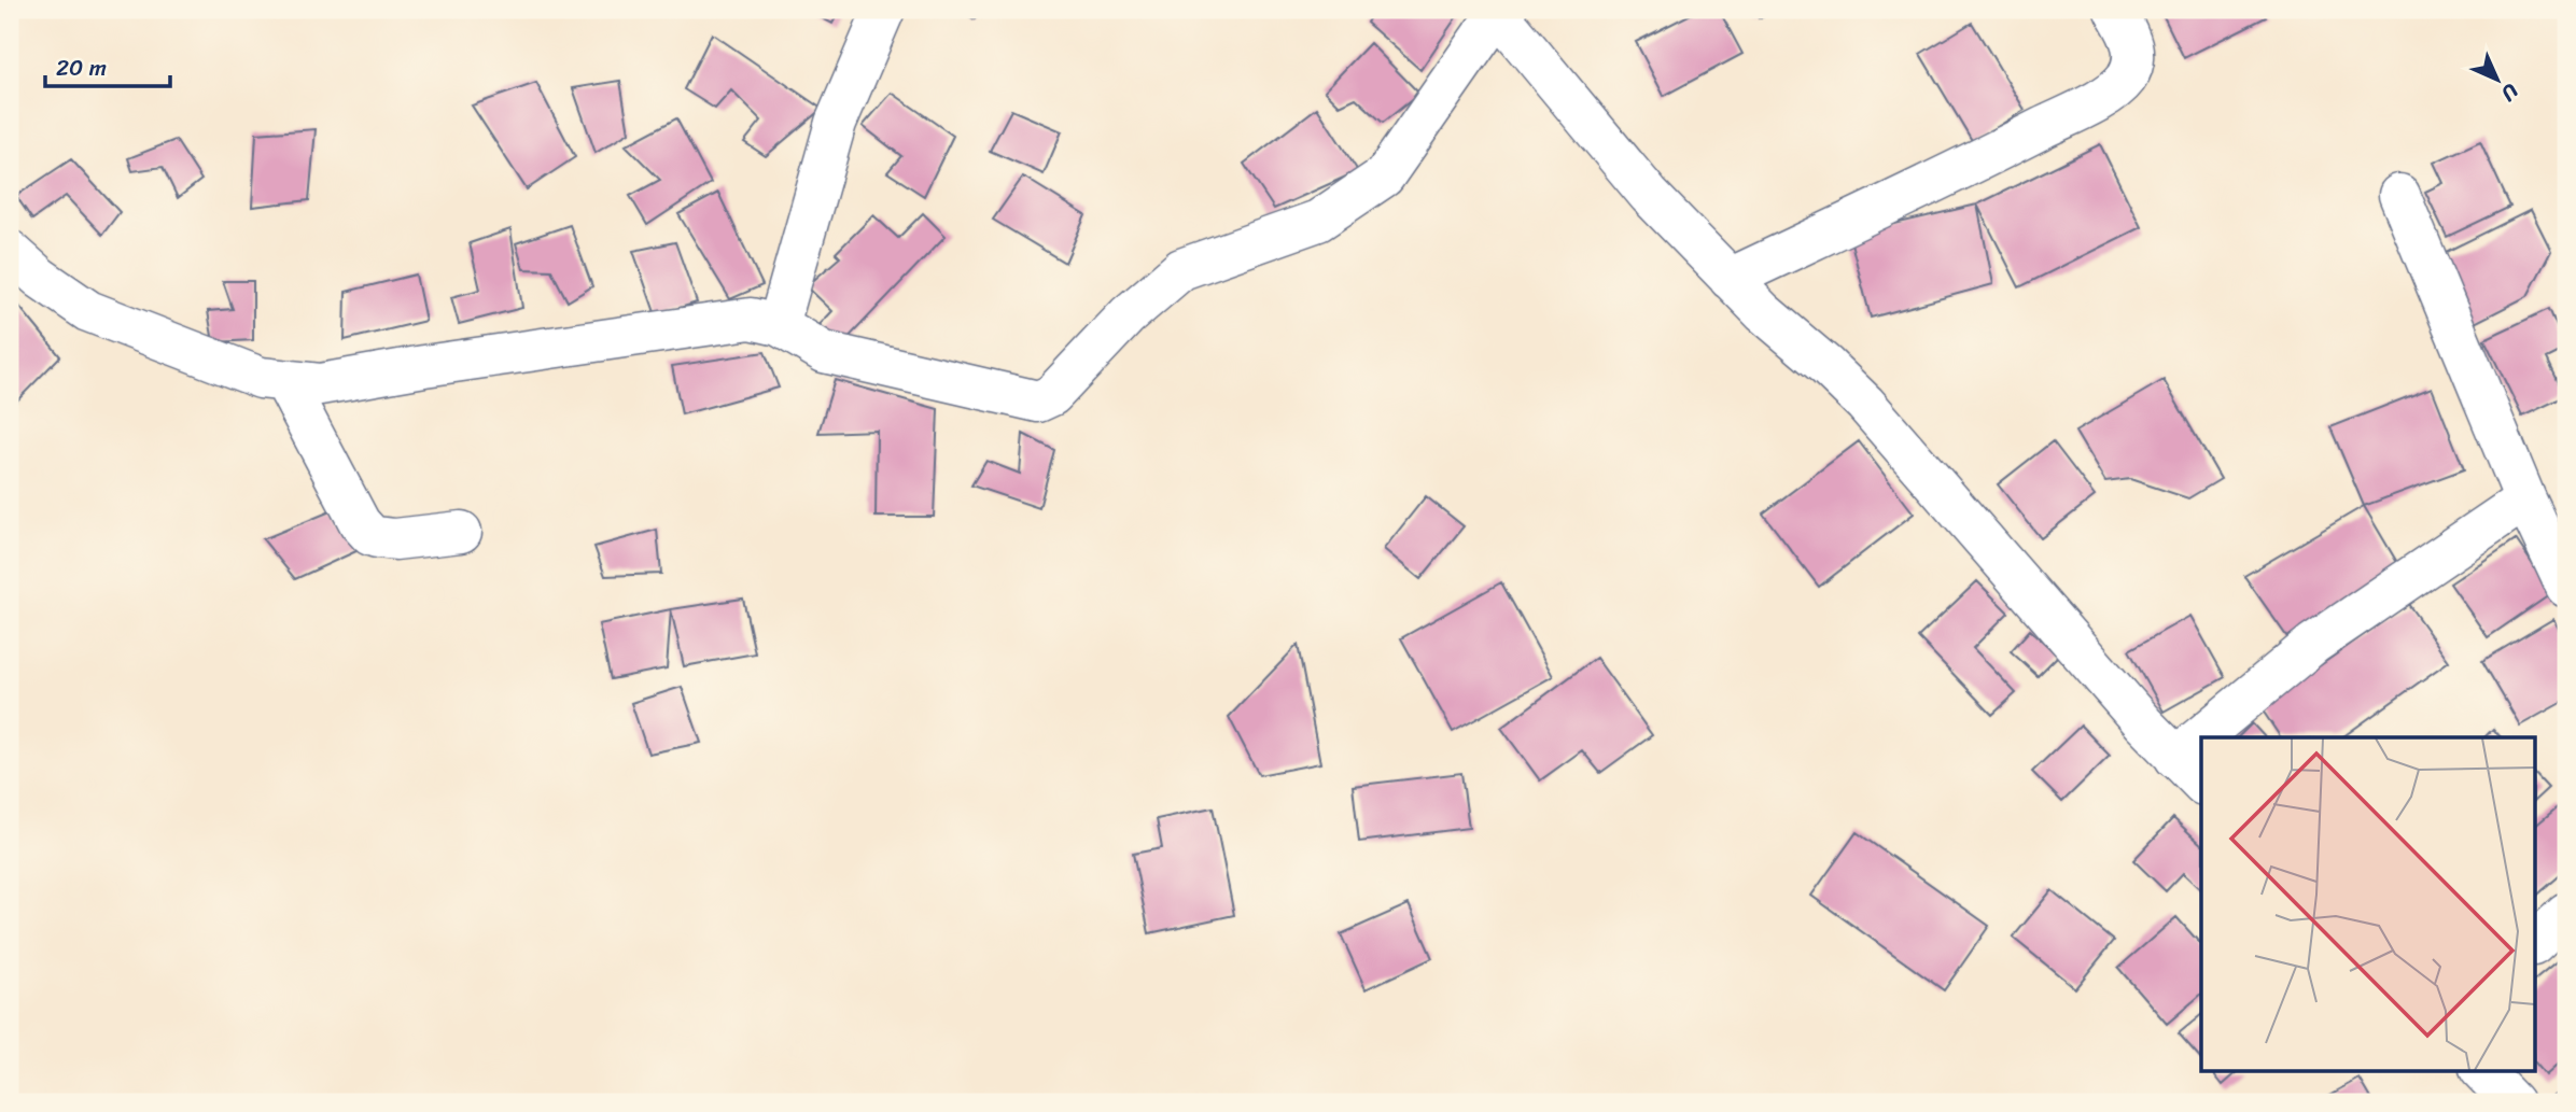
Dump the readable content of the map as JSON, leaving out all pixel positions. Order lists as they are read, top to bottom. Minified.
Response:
{"scale_bar":"20 m","north":"bottom right"}
